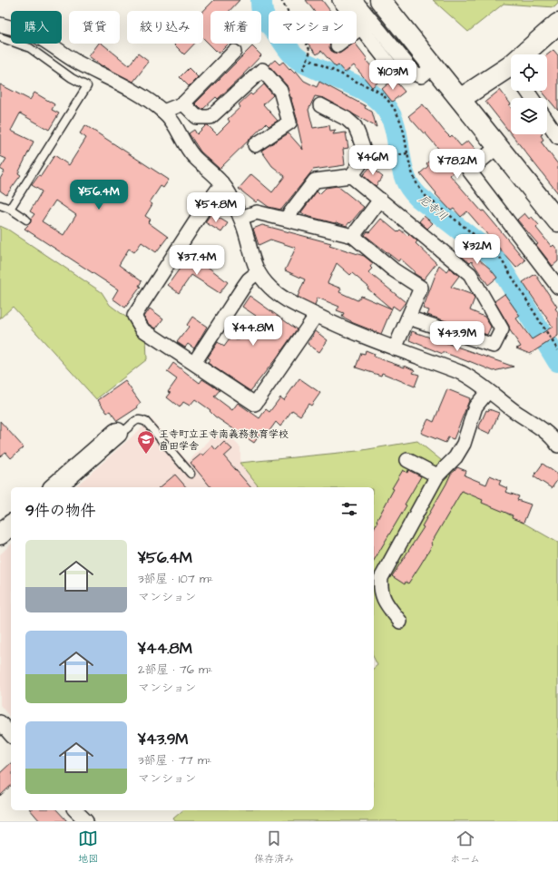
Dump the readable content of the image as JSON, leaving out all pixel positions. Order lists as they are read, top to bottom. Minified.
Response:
{"water":["尼寺川"],"places":{"school or university":["王寺町立王寺南義務教育学校 畠田学舎"]},"page":{"chip":["購入","賃貸","絞り込み","新着","マンション"],"price":["¥103M","¥46M","¥78.2M","¥56.4M","¥54.8M","¥32M","¥37.4M","¥44.8M","¥43.9M"],"heading":"9件の物件","list":[{"name":"¥56.4M","note":"3部屋 · 107 m² · マンション"},{"name":"¥44.8M","note":"2部屋 · 76 m² · マンション"},{"name":"¥43.9M","note":"3部屋 · 77 m² · マンション"}],"tabs":["地図","保存済み","ホーム"]}}
